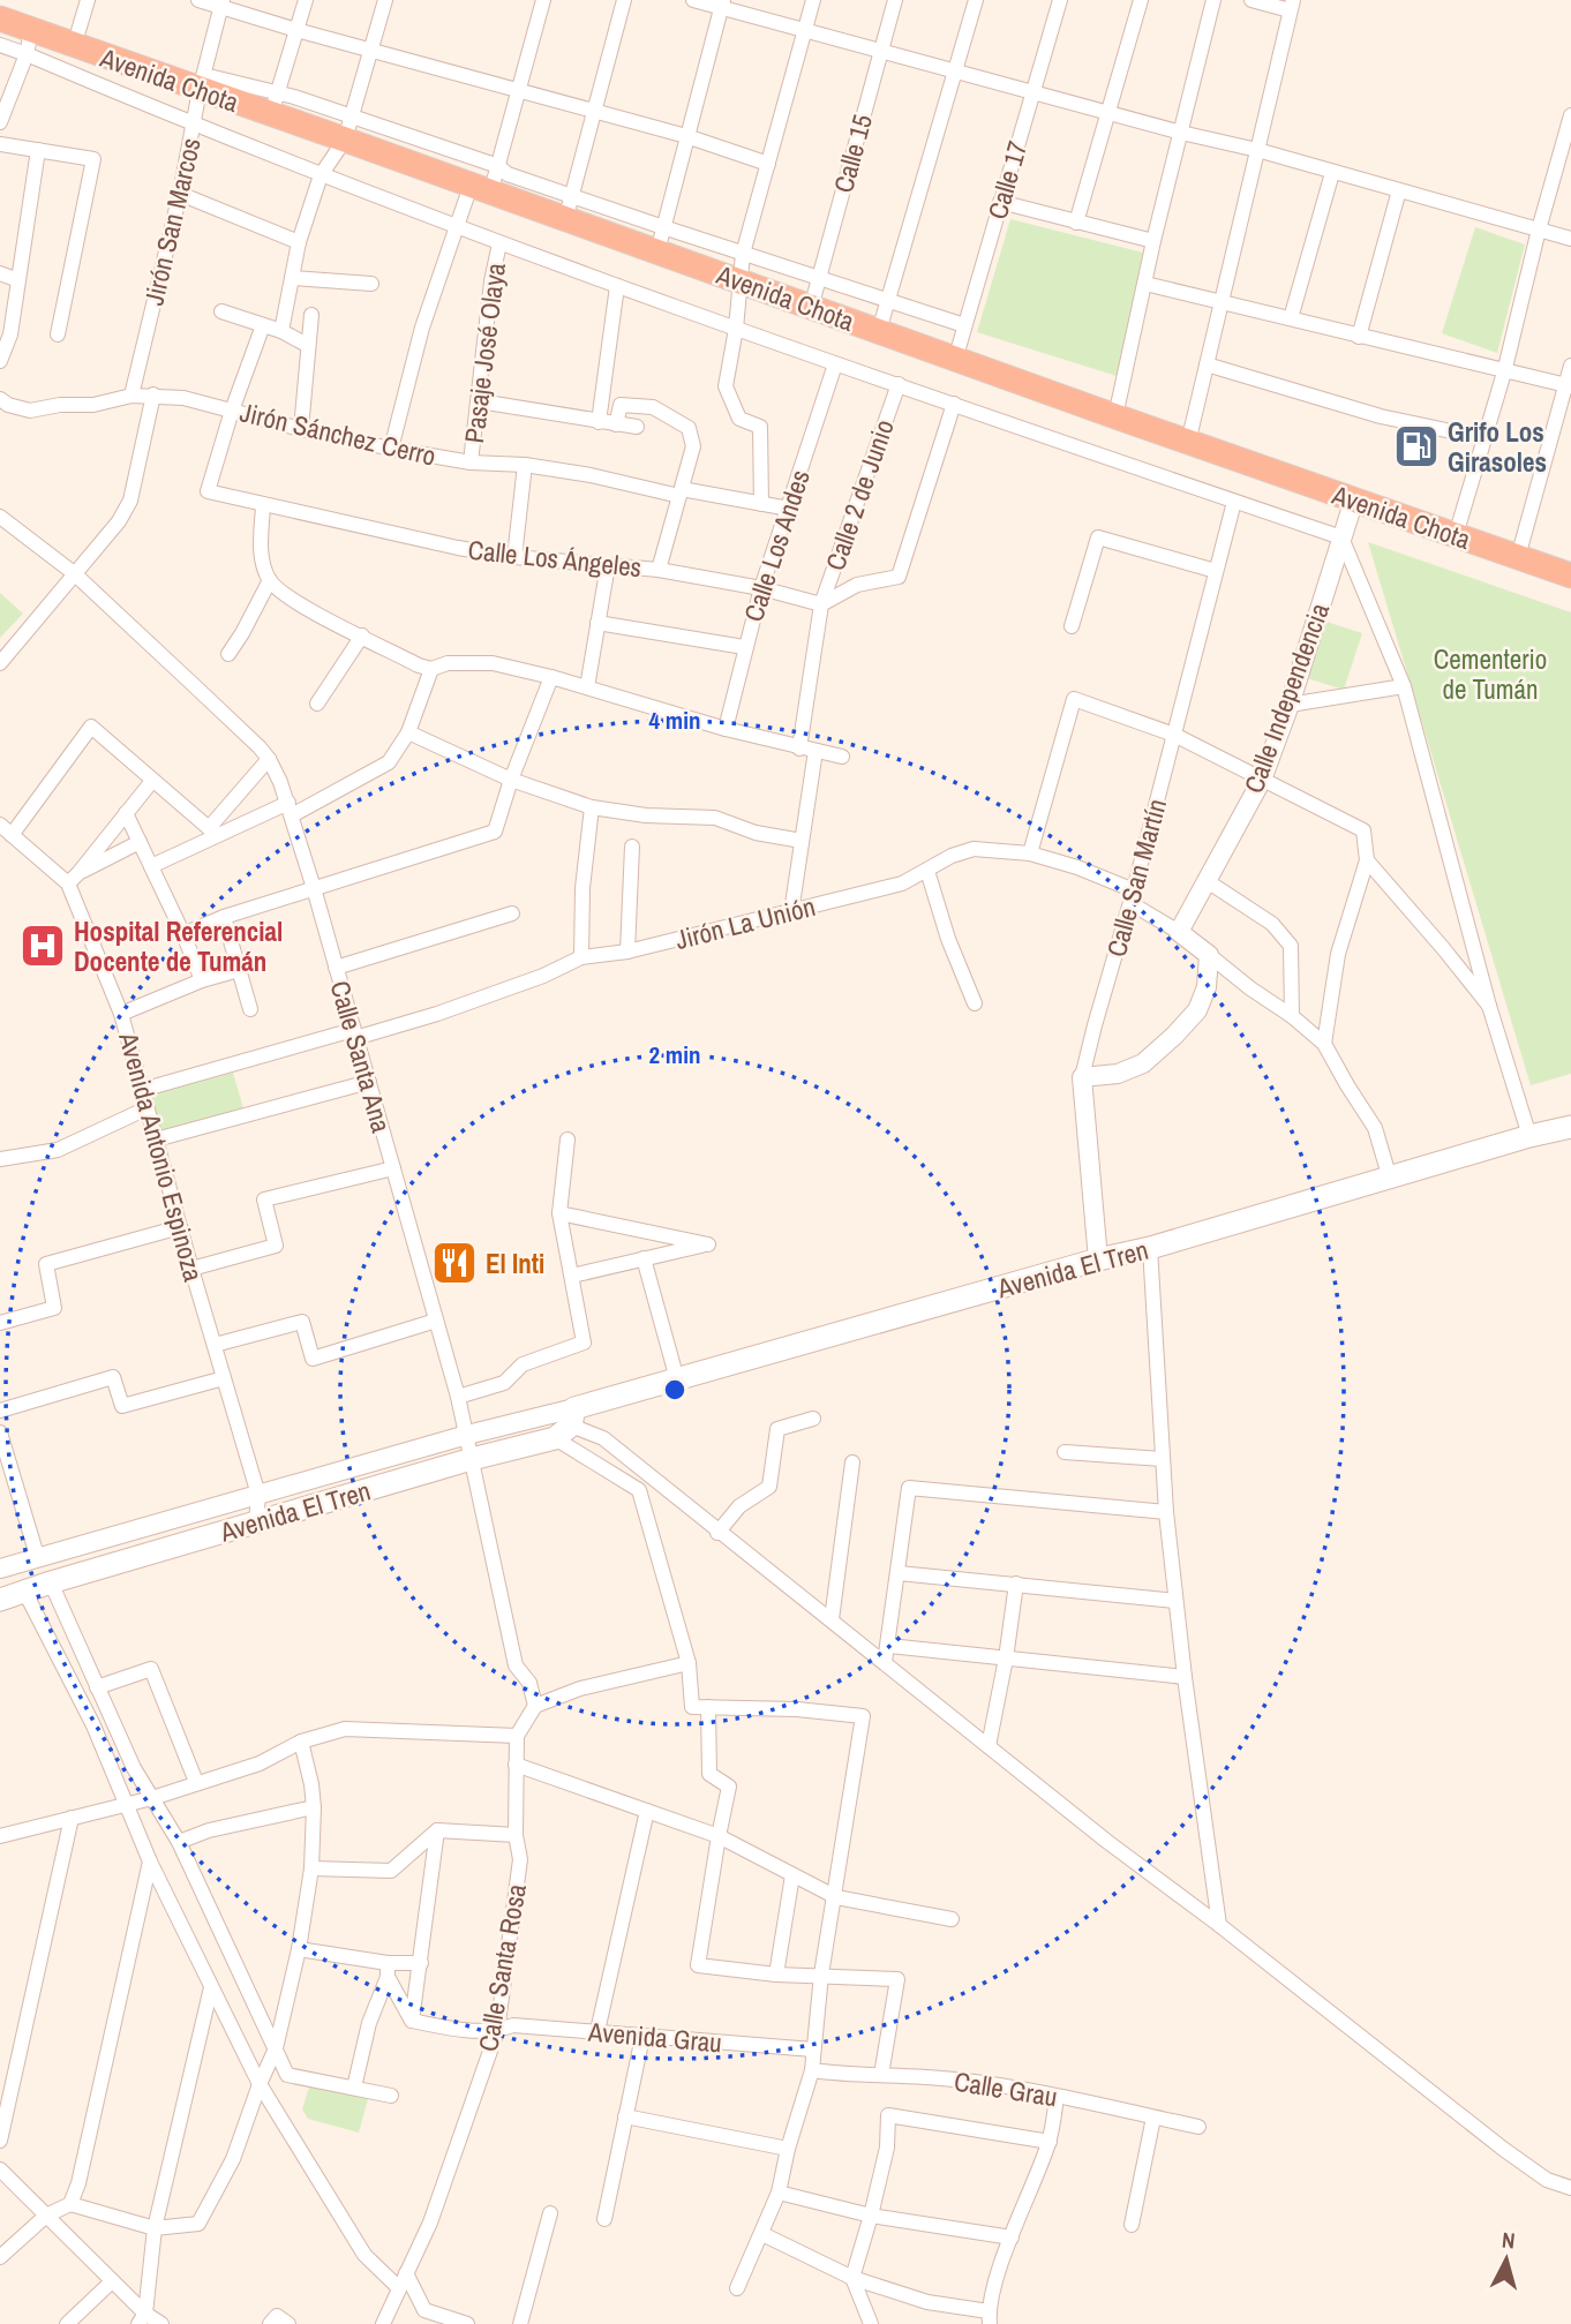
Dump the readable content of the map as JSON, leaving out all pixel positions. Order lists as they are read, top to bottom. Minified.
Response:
{"streets":{"highway":["Avenida Chota"],"main road":["Avenida El Tren"],"street":["Calle 15","Calle 17","Jirón San Marcos","Pasaje José Olaya","Jirón Sánchez Cerro","Calle 2 de Junio","Calle Los Andes","Calle Los Ángeles","Calle Independencia","Calle San Martín","Jirón La Unión","Calle Santa Ana","Avenida Antonio Espinoza","Calle Santa Rosa","Avenida Grau","Calle Grau"]},"crossings":[["Avenida Chota","Calle 15"],["Avenida Chota","Calle 17"],["Avenida Chota","Jirón San Marcos"],["Avenida Chota","Calle Independencia"],["Jirón San Marcos","Jirón Sánchez Cerro"],["Pasaje José Olaya","Jirón Sánchez Cerro"],["Jirón Sánchez Cerro","Calle Los Andes"],["Jirón Sánchez Cerro","Calle Los Ángeles"],["Calle 2 de Junio","Calle Los Ángeles"],["Calle Los Andes","Calle Los Ángeles"],["Calle Independencia","Jirón La Unión"],["Calle San Martín","Jirón La Unión"],["Calle San Martín","Avenida El Tren"],["Jirón La Unión","Calle Santa Ana"],["Jirón La Unión","Avenida Antonio Espinoza"],["Calle Santa Ana","Avenida El Tren"],["Avenida Antonio Espinoza","Avenida El Tren"],["Calle Santa Rosa","Avenida Grau"]],"parks":["Cementerio de Tumán"],"places":{"fuel station":["Grifo Los Girasoles"],"hospital":["Hospital Referencial Docente de Tumán"],"restaurant":["El Inti"]},"north":"top","rings":["4 min","2 min"]}
